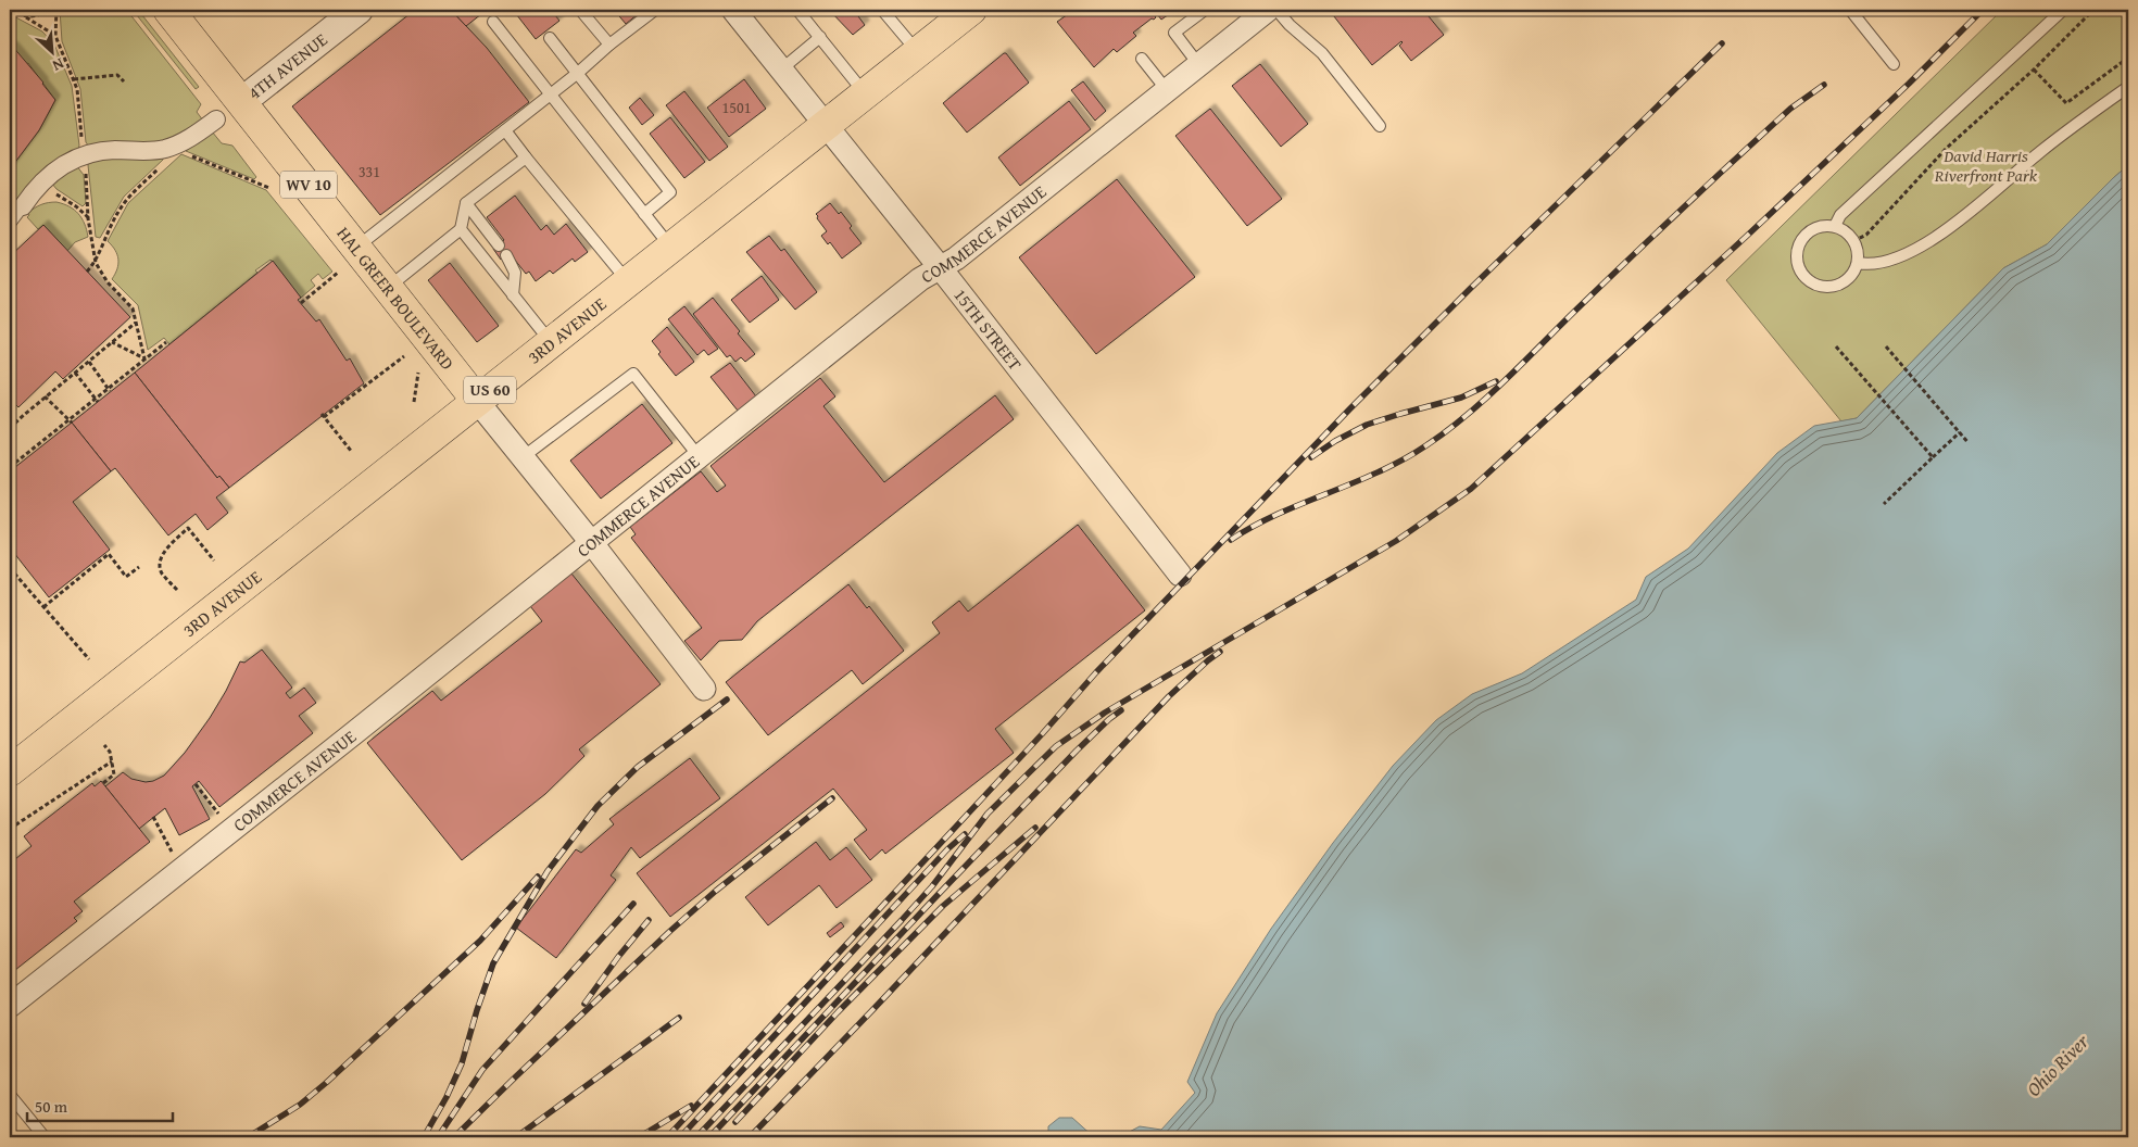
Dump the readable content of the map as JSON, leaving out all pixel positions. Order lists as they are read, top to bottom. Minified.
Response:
{"streets":{"main road":["WV 10","HAL GREER BOULEVARD","3RD AVENUE","US 60"],"street":["4TH AVENUE","COMMERCE AVENUE","15TH STREET"]},"crossings":[["4TH AVENUE","HAL GREER BOULEVARD"],["COMMERCE AVENUE","HAL GREER BOULEVARD"],["COMMERCE AVENUE","15TH STREET"],["HAL GREER BOULEVARD","3RD AVENUE"],["15TH STREET","3RD AVENUE"]],"water":["Ohio River"],"parks":["David Harris Riverfront Park"],"house_numbers":["1501","331"],"scale_bar":"50 m","north":"bottom right"}
